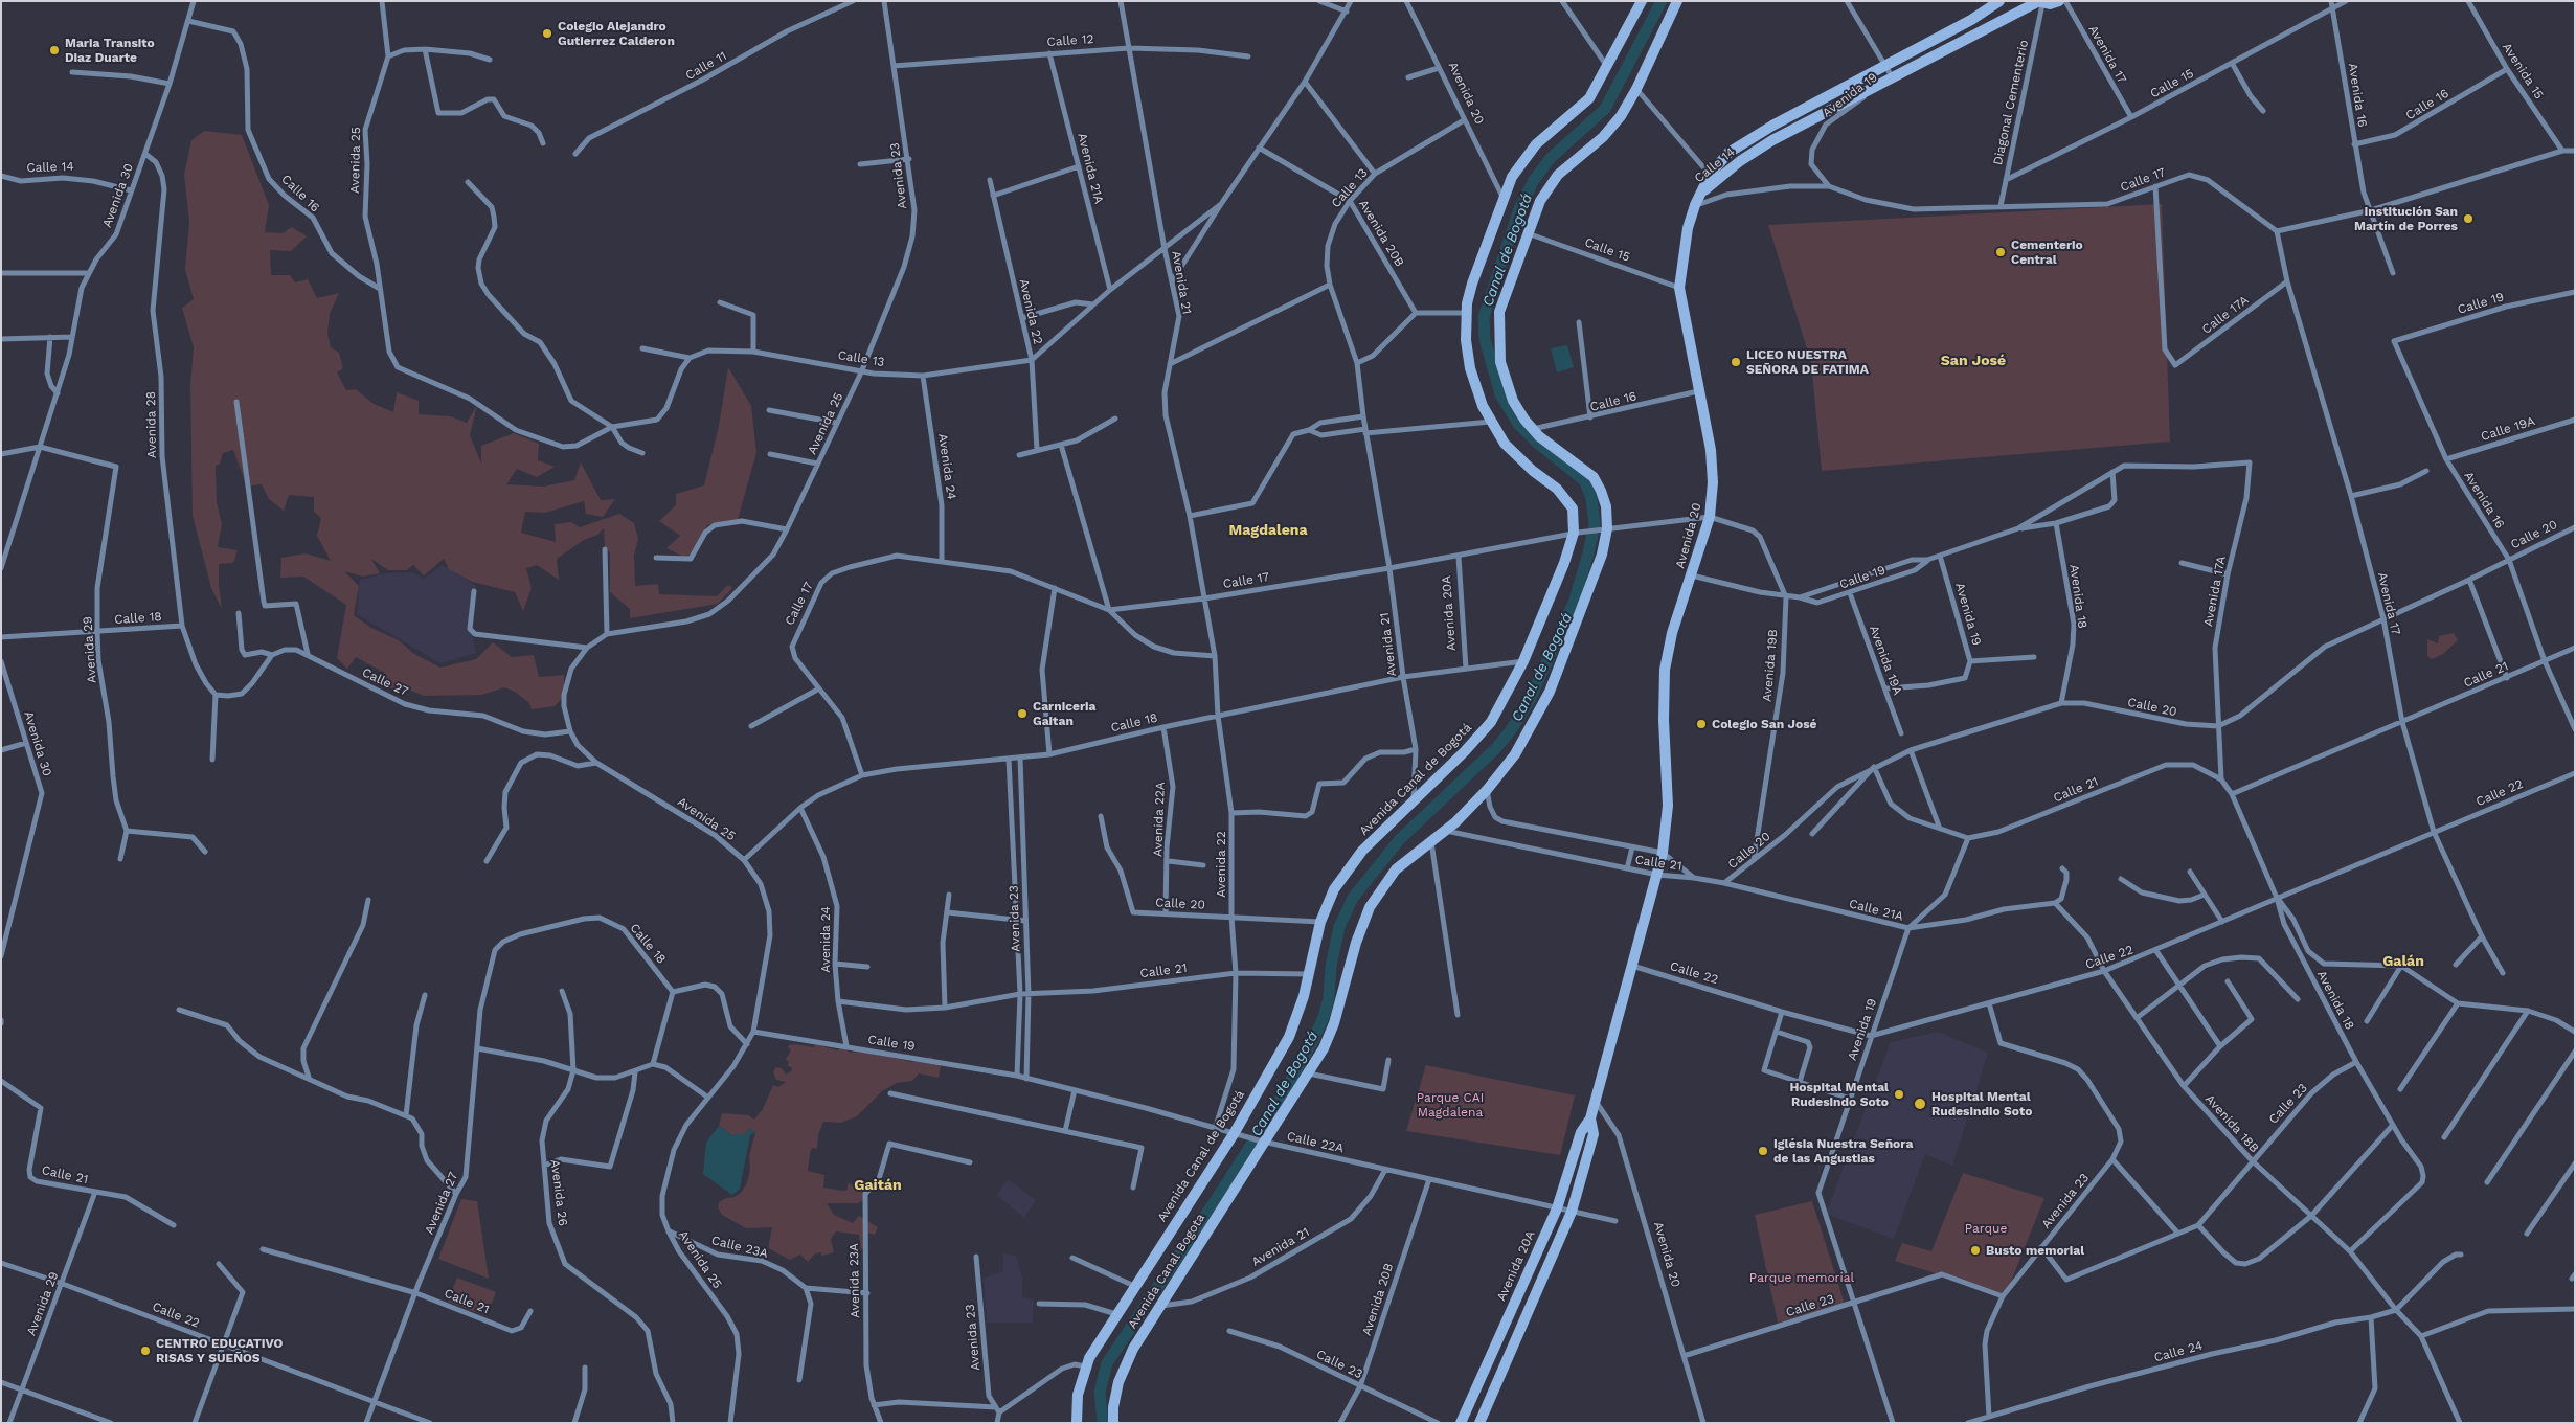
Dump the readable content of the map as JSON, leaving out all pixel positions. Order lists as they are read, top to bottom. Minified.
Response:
{"streets":{"main road":["Avenida 20","Calle 14","Avenida 20A","Avenida Canal de Bogotá","Avenida Canal Bogota"],"street":["Calle 12","Avenida 17","Calle 11","Avenida 15","Calle 15","Avenida 19","Avenida 16","Diagonal Cementerio","Calle 16","Avenida 25","Avenida 21A","Avenida 23","Calle 17","Calle 13","Avenida 30","Avenida 20B","Avenida 21","Calle 19","Avenida 22","Calle 17A","Avenida 28","Calle 19A","Avenida 24","Calle 20","Avenida 17A","Avenida 18","Calle 18","Avenida 29","Avenida 19A","Avenida 19B","Calle 21","Calle 27","Calle 22","Avenida 22A","Calle 21A","Calle 23","Avenida 18B","Calle 22A","Avenida 26","Avenida 27","Calle 23A","Avenida 23A","Calle 24"]},"crossings":[["Calle 12","Avenida 21A"],["Calle 12","Avenida 23"],["Calle 12","Avenida 21"],["Avenida 17","Calle 15"],["Avenida 17","Calle 17"],["Avenida 17","Calle 17A"],["Avenida 17","Calle 20"],["Avenida 17","Calle 21"],["Avenida 17","Calle 22"],["Avenida 15","Calle 16"],["Calle 15","Avenida 20"],["Calle 15","Avenida 16"],["Calle 15","Diagonal Cementerio"],["Avenida 20","Calle 16"],["Avenida 20","Calle 14"],["Avenida 20","Calle 17"],["Avenida 20","Calle 13"],["Avenida 20","Calle 19"],["Avenida 20","Avenida 20A"],["Avenida 20","Calle 21"],["Avenida 20","Avenida Canal de Bogotá"],["Avenida 20","Calle 23"],["Avenida 19","Calle 14"],["Avenida 19","Calle 17"],["Avenida 19","Calle 19"],["Avenida 19","Avenida 19A"],["Avenida 19","Calle 21"],["Avenida 19","Calle 22"],["Avenida 19","Calle 21A"],["Avenida 19","Calle 23"],["Avenida 16","Calle 16"],["Avenida 16","Calle 19"],["Avenida 16","Calle 19A"],["Avenida 16","Calle 20"],["Avenida 16","Calle 21"],["Diagonal Cementerio","Calle 14"],["Diagonal Cementerio","Calle 17"],["Calle 16","Avenida 25"],["Calle 16","Avenida 30"],["Avenida 25","Avenida 23"],["Avenida 25","Calle 13"],["Avenida 25","Calle 19"],["Avenida 25","Calle 18"],["Avenida 25","Calle 27"],["Avenida 25","Calle 23A"],["Calle 14","Avenida 30"],["Avenida 23","Calle 13"],["Avenida 23","Calle 19"],["Avenida 23","Calle 18"],["Avenida 23","Calle 21"],["Avenida 23","Calle 22"],["Avenida 23","Calle 23"],["Avenida 23","Calle 22A"],["Avenida 23","Calle 24"],["Calle 17","Avenida 21"],["Calle 17","Calle 19"],["Calle 17","Avenida 22"],["Calle 17","Calle 17A"],["Calle 17","Avenida 24"],["Calle 17","Avenida 20A"],["Calle 17","Avenida 19B"],["Calle 17","Avenida Canal de Bogotá"],["Calle 13","Avenida 20B"],["Calle 13","Avenida 21"],["Calle 13","Avenida 22"],["Calle 13","Avenida 24"],["Avenida 30","Avenida 28"],["Avenida 30","Avenida 29"],["Avenida 20B","Calle 23"],["Avenida 20B","Calle 22A"],["Avenida 21","Avenida 22"],["Avenida 21","Calle 18"],["Avenida 21","Avenida Canal de Bogotá"],["Avenida 21","Calle 22A"],["Avenida 21","Avenida Canal Bogota"],["Calle 19","Avenida 24"],["Calle 19","Avenida 17A"],["Calle 19","Avenida 18"],["Calle 19","Avenida 19A"],["Calle 19","Avenida 19B"],["Calle 19","Calle 22A"],["Avenida 22","Calle 20"],["Avenida 22","Calle 18"],["Avenida 22","Calle 21"],["Avenida 22","Calle 22A"],["Avenida 28","Calle 18"],["Avenida 24","Calle 18"],["Avenida 24","Calle 21"],["Calle 20","Avenida 17A"],["Calle 20","Avenida 18"],["Calle 20","Avenida 19B"],["Calle 20","Calle 21"],["Calle 20","Avenida Canal de Bogotá"],["Calle 20","Avenida 22A"],["Calle 20","Calle 21A"],["Avenida 18","Calle 21"],["Avenida 18","Calle 22"],["Avenida 18","Calle 23"],["Avenida 18","Avenida 18B"],["Avenida 20A","Calle 18"],["Avenida 20A","Calle 21"],["Avenida 20A","Calle 22"],["Avenida 20A","Calle 22A"],["Calle 18","Avenida 29"],["Calle 18","Avenida Canal de Bogotá"],["Calle 18","Avenida 22A"],["Calle 18","Avenida 26"],["Calle 18","Avenida 27"],["Avenida 29","Calle 21"],["Avenida 29","Calle 22"],["Calle 21","Avenida Canal de Bogotá"],["Calle 21","Calle 21A"],["Calle 21","Avenida 27"],["Avenida Canal de Bogotá","Calle 22A"],["Calle 22","Avenida 18B"],["Calle 22","Avenida 27"],["Calle 21A","Avenida 18B"],["Calle 23","Avenida 18B"],["Avenida 18B","Calle 24"],["Calle 22A","Avenida Canal Bogota"],["Avenida 26","Avenida 27"]],"districts":["San José","Magdalena","Galán","Gaitán"],"water":["Canal de Bogotá"],"parks":["Parque CAI Magdalena","Parque","Parque memorial"],"places":["Colegio Alejandro Gutierrez Calderon","Maria Transito Diaz Duarte","Institución San Martín de Porres","Cementerio Central","LICEO NUESTRA SEÑORA DE FATIMA","Carniceria Gaitan","Colegio San José","Hospital Mental Rudesindo Soto","Hospital Mental Rudesindio Soto","Iglésia Nuestra Señora de las Angustias","Busto memorial","CENTRO EDUCATIVO RISAS Y SUEÑOS"]}
